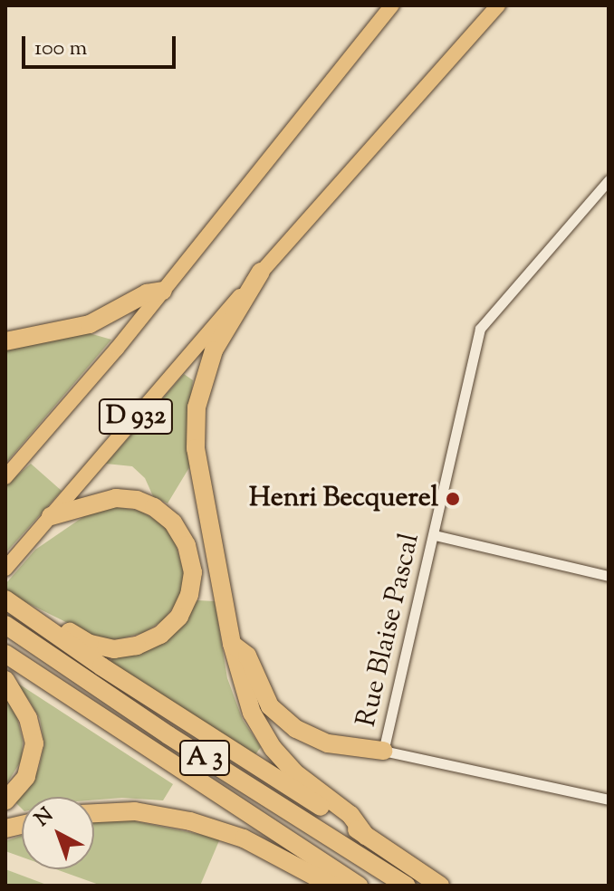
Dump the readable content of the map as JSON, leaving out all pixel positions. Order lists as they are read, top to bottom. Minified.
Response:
{"streets":{"highway":["A 3"],"main road":["D 932"],"street":["Rue Blaise Pascal"]},"places":["Henri Becquerel"],"scale_bar":"100 m","north":"top left"}
